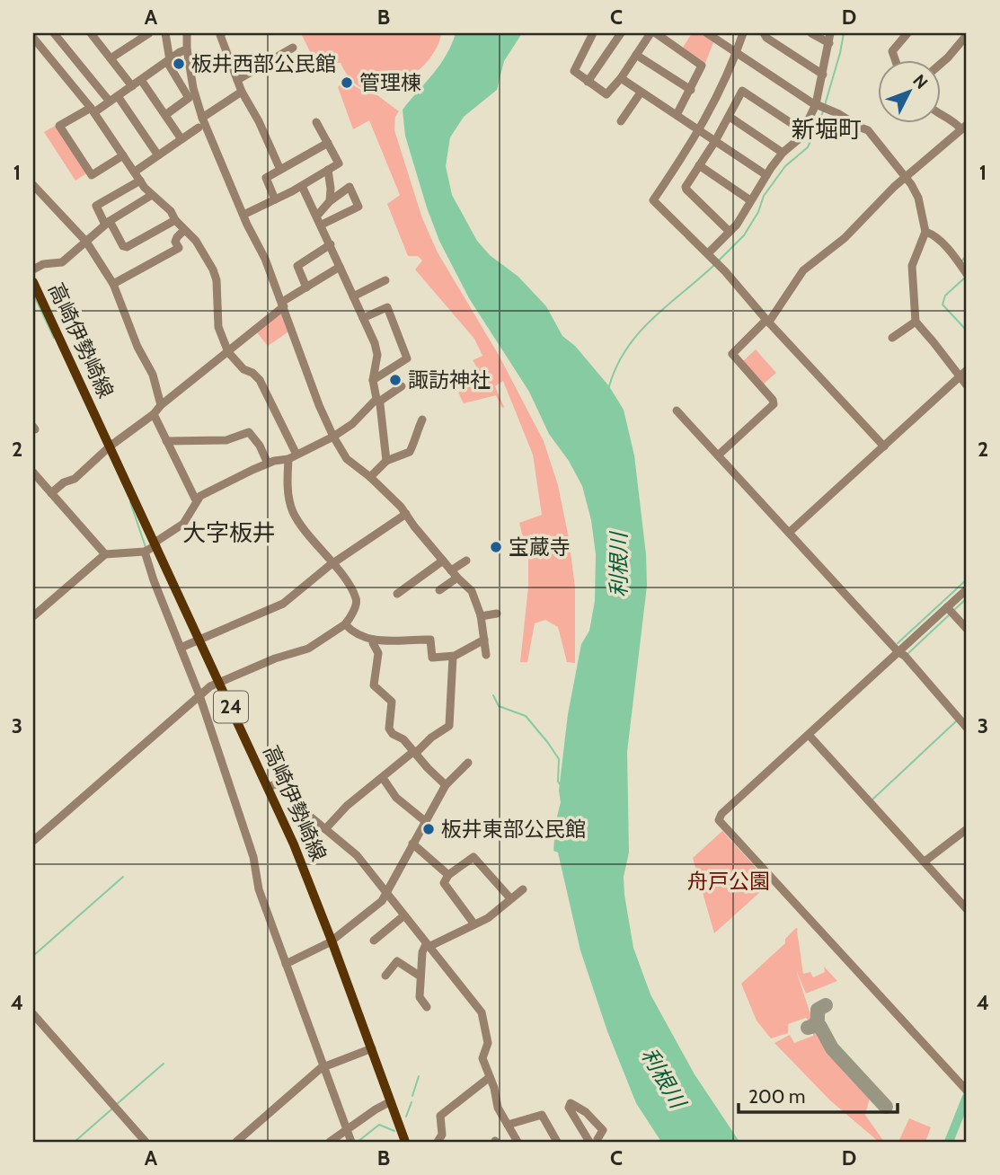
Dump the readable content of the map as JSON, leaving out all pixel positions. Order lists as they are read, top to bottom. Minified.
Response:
{"streets":{"main road":["高崎伊勢崎線","24"]},"districts":["新堀町","大字板井"],"water":["利根川"],"parks":["舟戸公園"],"places":["板井西部公民館","管理棟","諏訪神社","宝蔵寺","板井東部公民館"],"scale_bar":"200 m","north":"top right","grid":{"columns":["A","B","C","D"],"rows":["1","2","3","4"]}}
